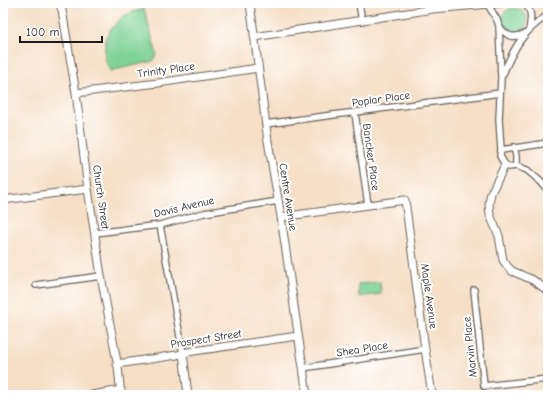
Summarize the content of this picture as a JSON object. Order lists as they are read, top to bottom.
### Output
{
  "streets": {
    "street": [
      "Trinity Place",
      "Poplar Place",
      "Bancker Place",
      "Church Street",
      "Centre Avenue",
      "Davis Avenue",
      "Maple Avenue",
      "Prospect Street",
      "Marvin Place",
      "Shea Place"
    ]
  },
  "crossings": [
    ["Trinity Place", "Church Street"],
    ["Trinity Place", "Centre Avenue"],
    ["Poplar Place", "Bancker Place"],
    ["Poplar Place", "Centre Avenue"],
    ["Bancker Place", "Maple Avenue"],
    ["Church Street", "Davis Avenue"],
    ["Church Street", "Prospect Street"],
    ["Centre Avenue", "Davis Avenue"],
    ["Centre Avenue", "Prospect Street"],
    ["Centre Avenue", "Shea Place"],
    ["Maple Avenue", "Shea Place"]
  ],
  "scale_bar": "100 m"
}
